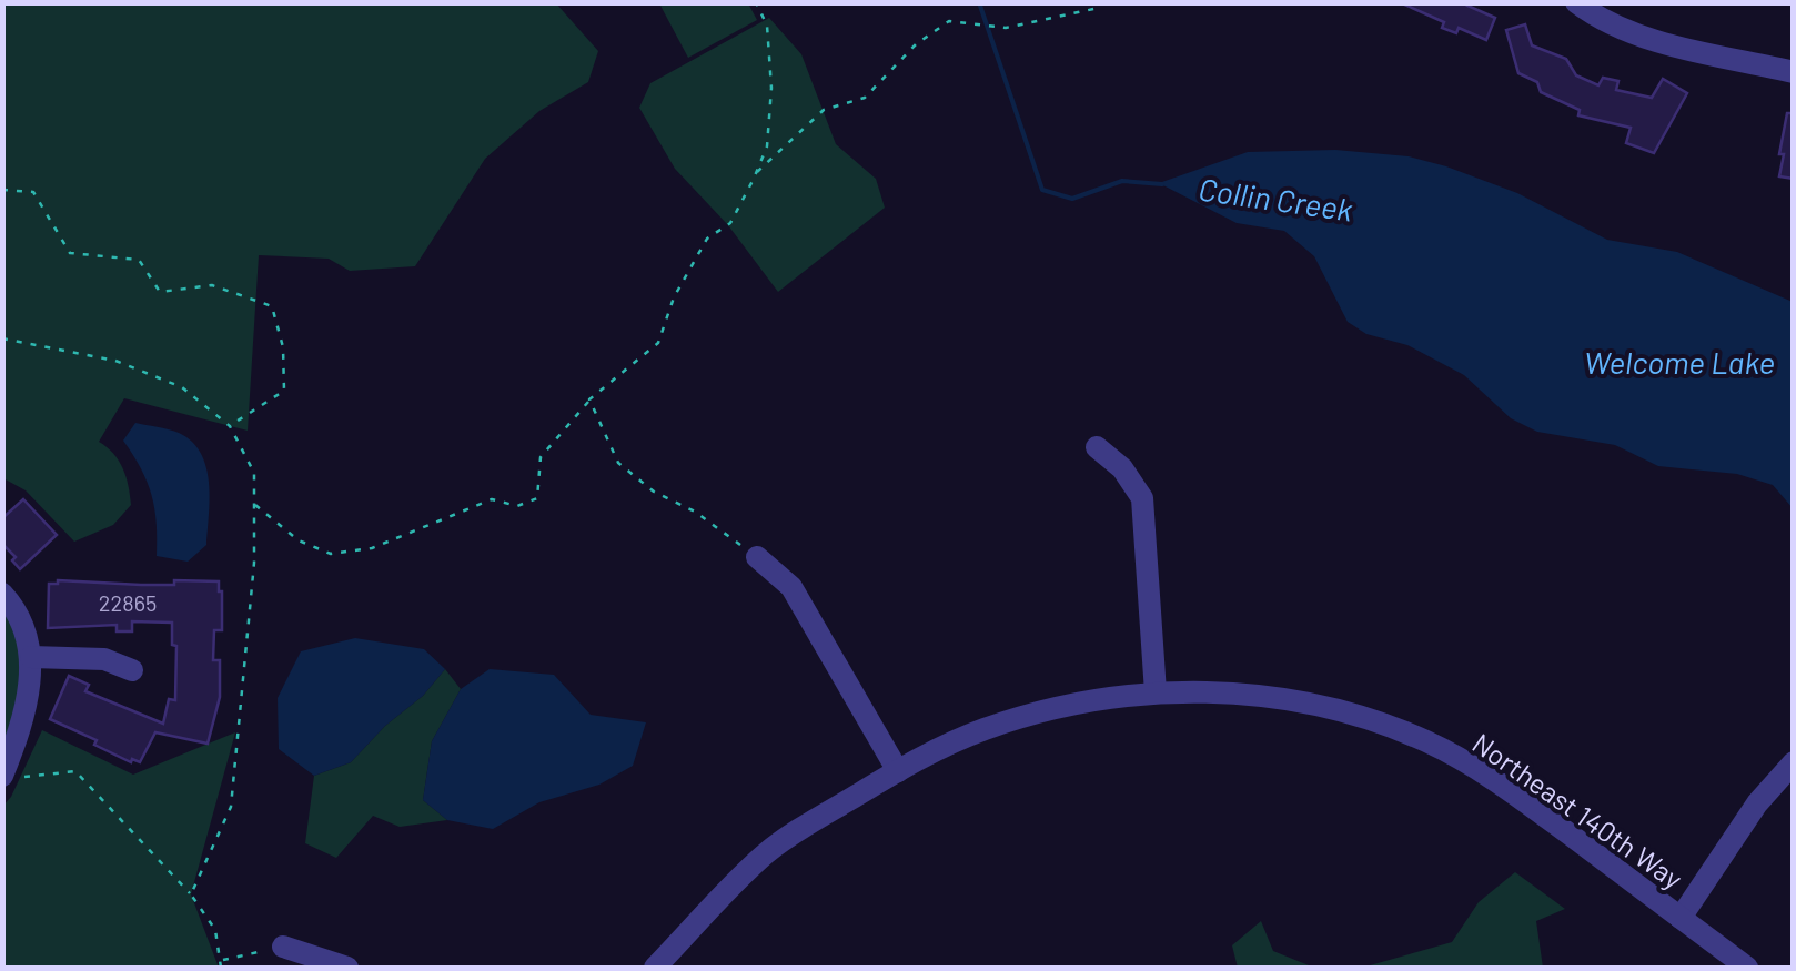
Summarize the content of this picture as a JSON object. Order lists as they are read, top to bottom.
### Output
{
  "streets": {
    "street": ["Northeast 140th Way"]
  },
  "water": ["Collin Creek", "Welcome Lake"],
  "house_numbers": ["22865"]
}
